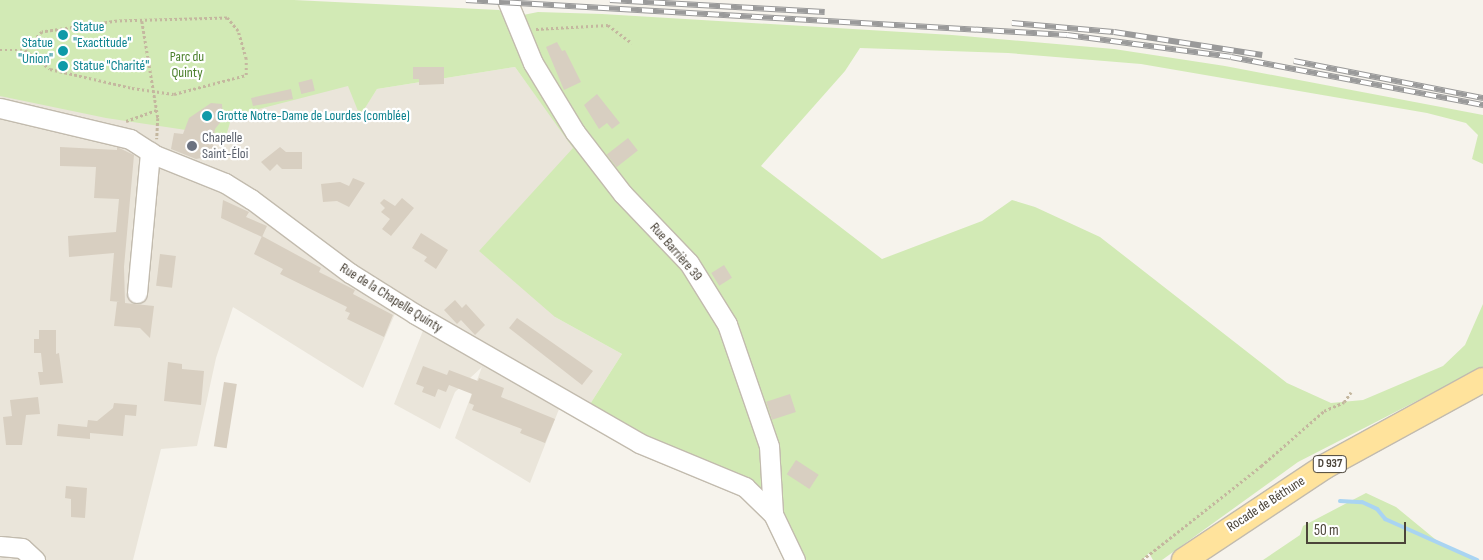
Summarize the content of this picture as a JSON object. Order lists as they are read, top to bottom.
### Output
{
  "streets": {
    "main road": ["D 937", "Rocade de Béthune"],
    "street": ["Rue Barrière 39", "Rue de la Chapelle Quinty"]
  },
  "crossings": [
    ["Rue Barrière 39", "Rue de la Chapelle Quinty"]
  ],
  "parks": ["Parc du Quinty"],
  "places": [
    "Statue \"Exactitude\"",
    "Statue \"Union\"",
    "Statue \"Charité\"",
    "Grotte Notre-Dame de Lourdes (comblée)",
    "Chapelle Saint-Éloi"
  ],
  "scale_bar": "50 m"
}
